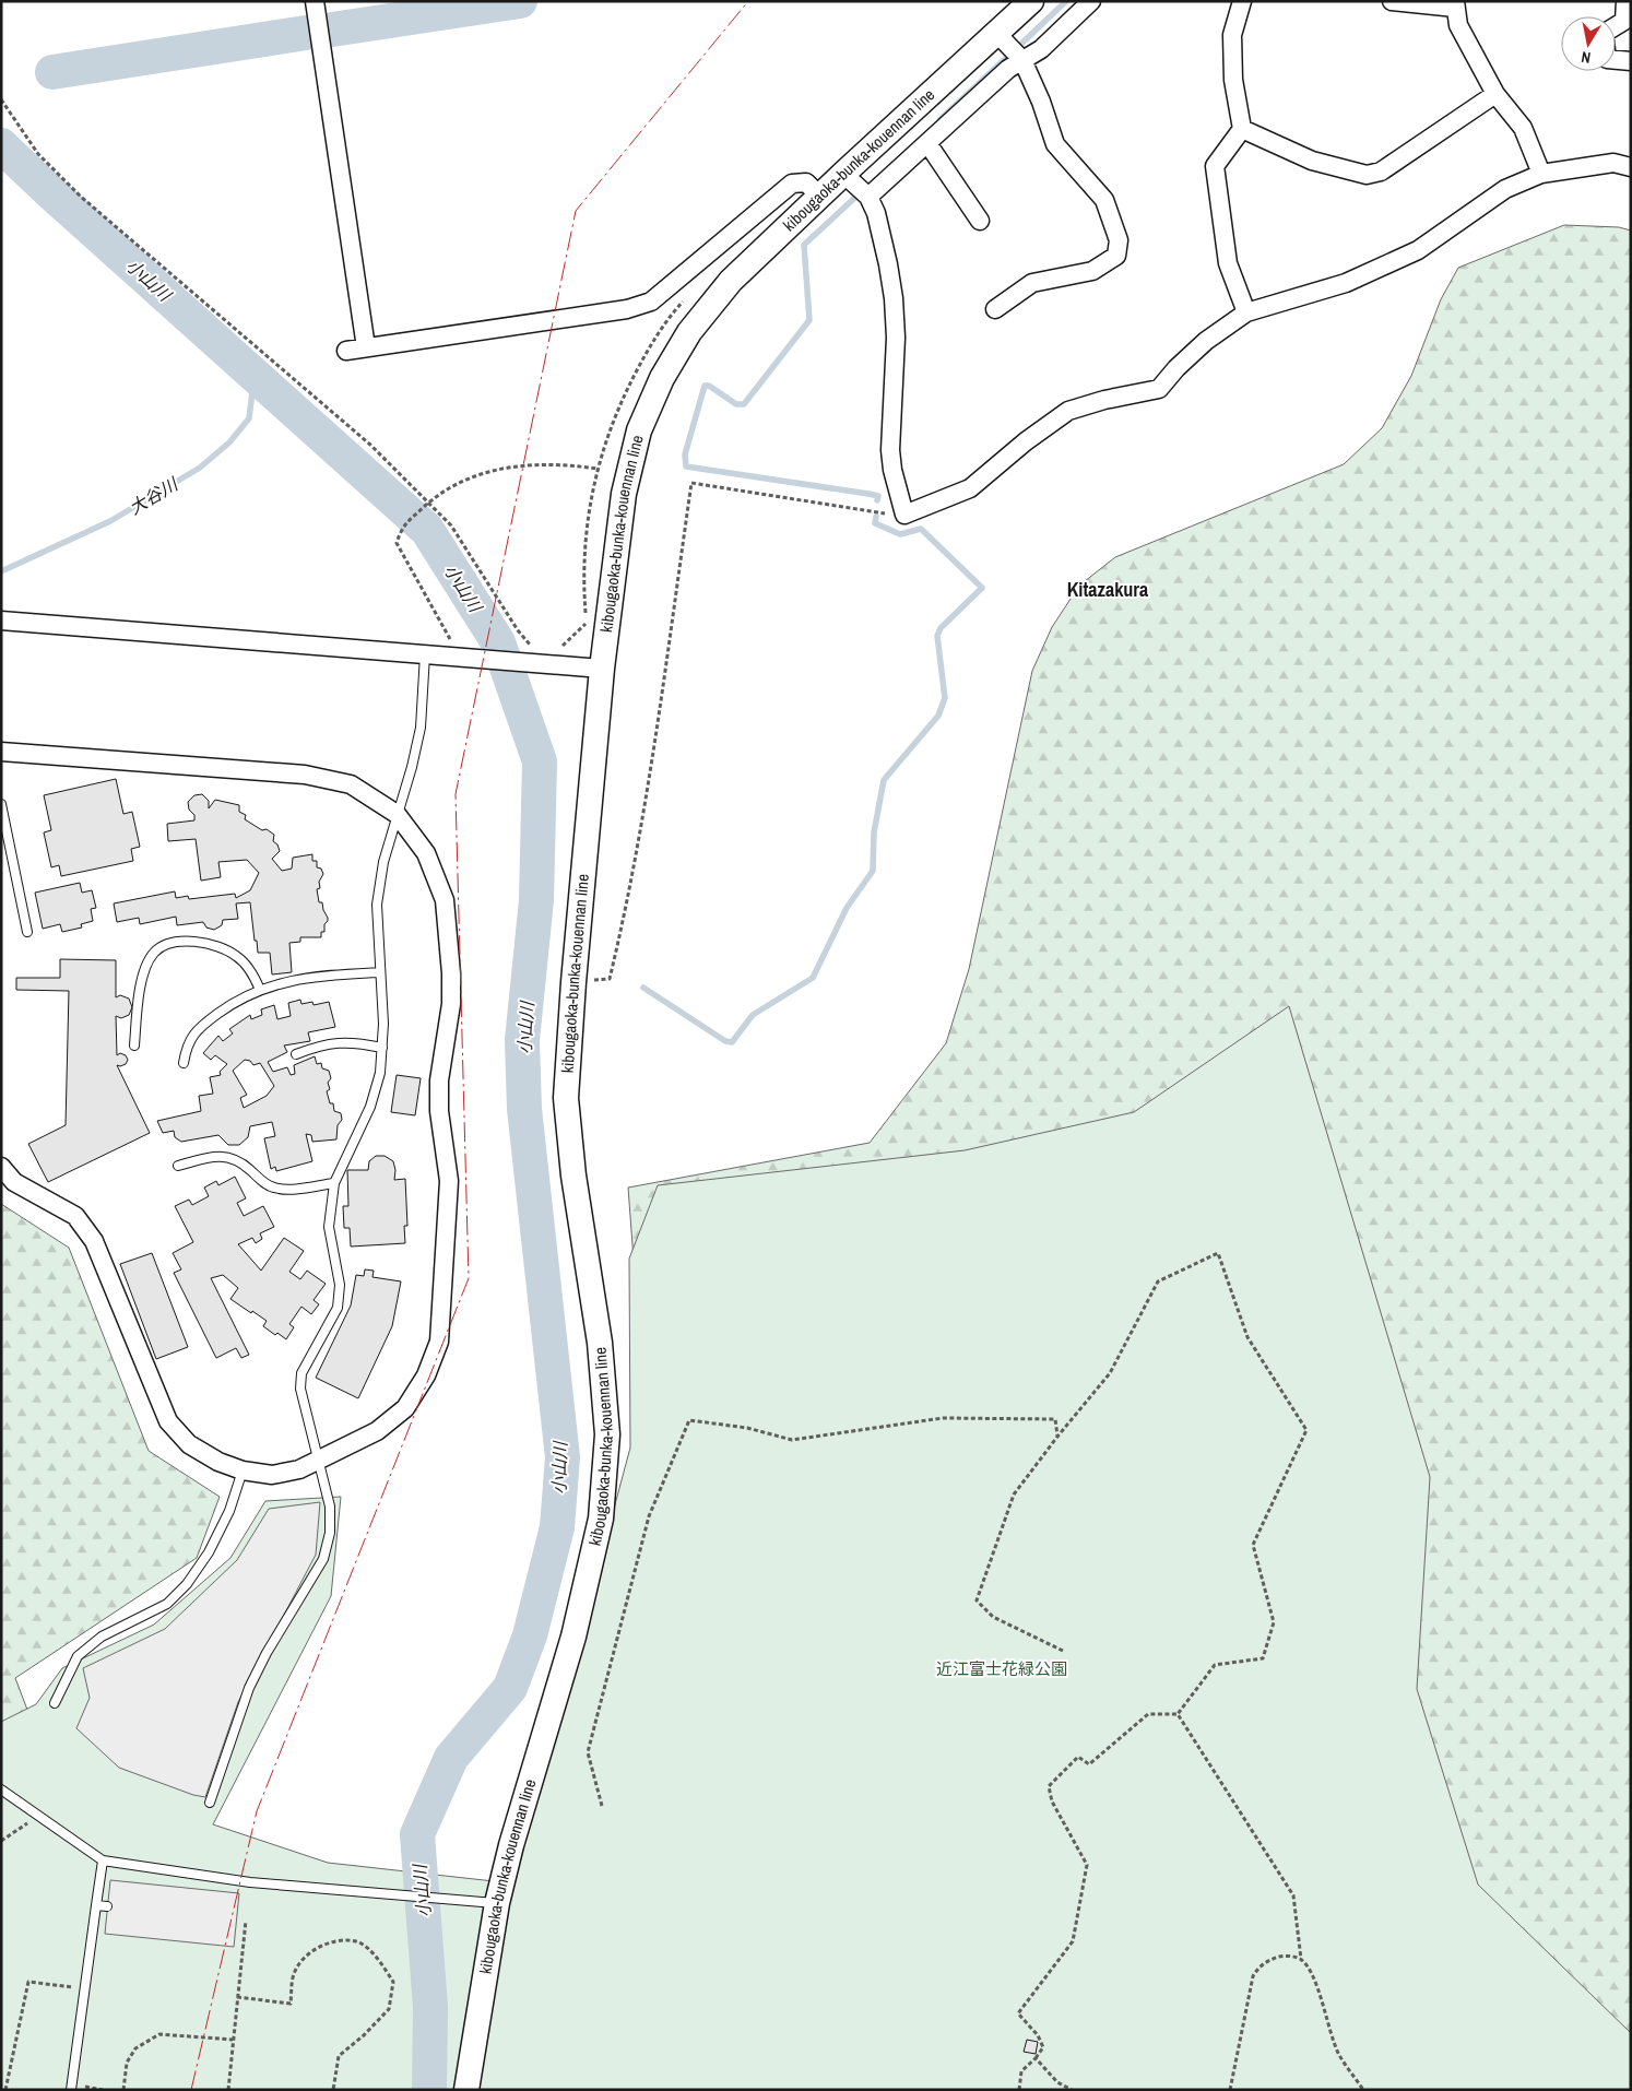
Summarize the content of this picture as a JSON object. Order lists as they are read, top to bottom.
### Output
{
  "streets": {
    "main road": ["kibougaoka-bunka-kouennan line"]
  },
  "districts": ["Kitazakura"],
  "water": ["小山川", "大谷川"],
  "parks": ["近江富士花緑公園"],
  "north": "bottom"
}
